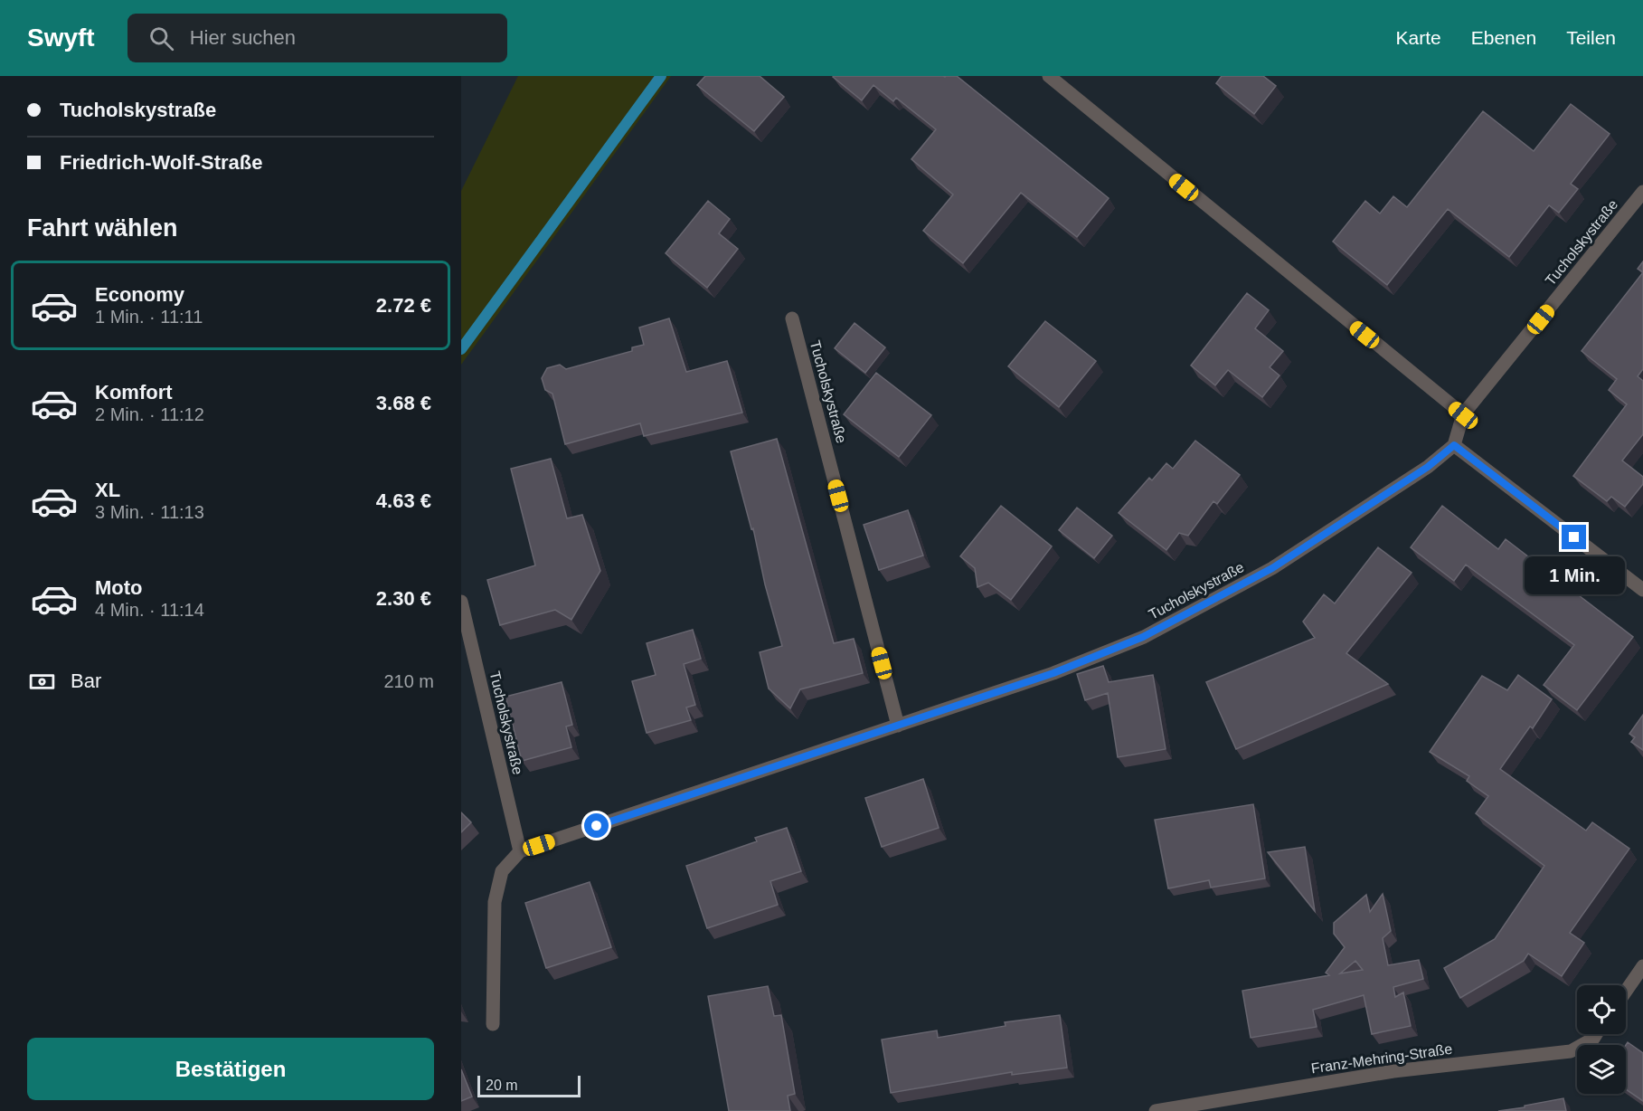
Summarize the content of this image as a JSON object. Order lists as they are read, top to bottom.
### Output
{
  "streets": {
    "street": ["Tucholskystraße", "Franz-Mehring-Straße"]
  },
  "scale_bar": "20 m",
  "page": {
    "header": "Swyft",
    "search": "Hier suchen",
    "nav": ["Karte", "Ebenen", "Teilen"],
    "banner": ["Tucholskystraße", "Friedrich-Wolf-Straße"],
    "heading": "Fahrt wählen",
    "list": [
      {
        "name": "Economy",
        "note": "1 Min. · 11:11",
        "value": "2.72 €"
      },
      {
        "name": "Komfort",
        "note": "2 Min. · 11:12",
        "value": "3.68 €"
      },
      {
        "name": "XL",
        "note": "3 Min. · 11:13",
        "value": "4.63 €"
      },
      {
        "name": "Moto",
        "note": "4 Min. · 11:14",
        "value": "2.30 €"
      }
    ],
    "bubble": "1 Min.",
    "pay": ["Bar", "210 m"],
    "buttons": "Bestätigen",
    "scale": "20 m"
  }
}
